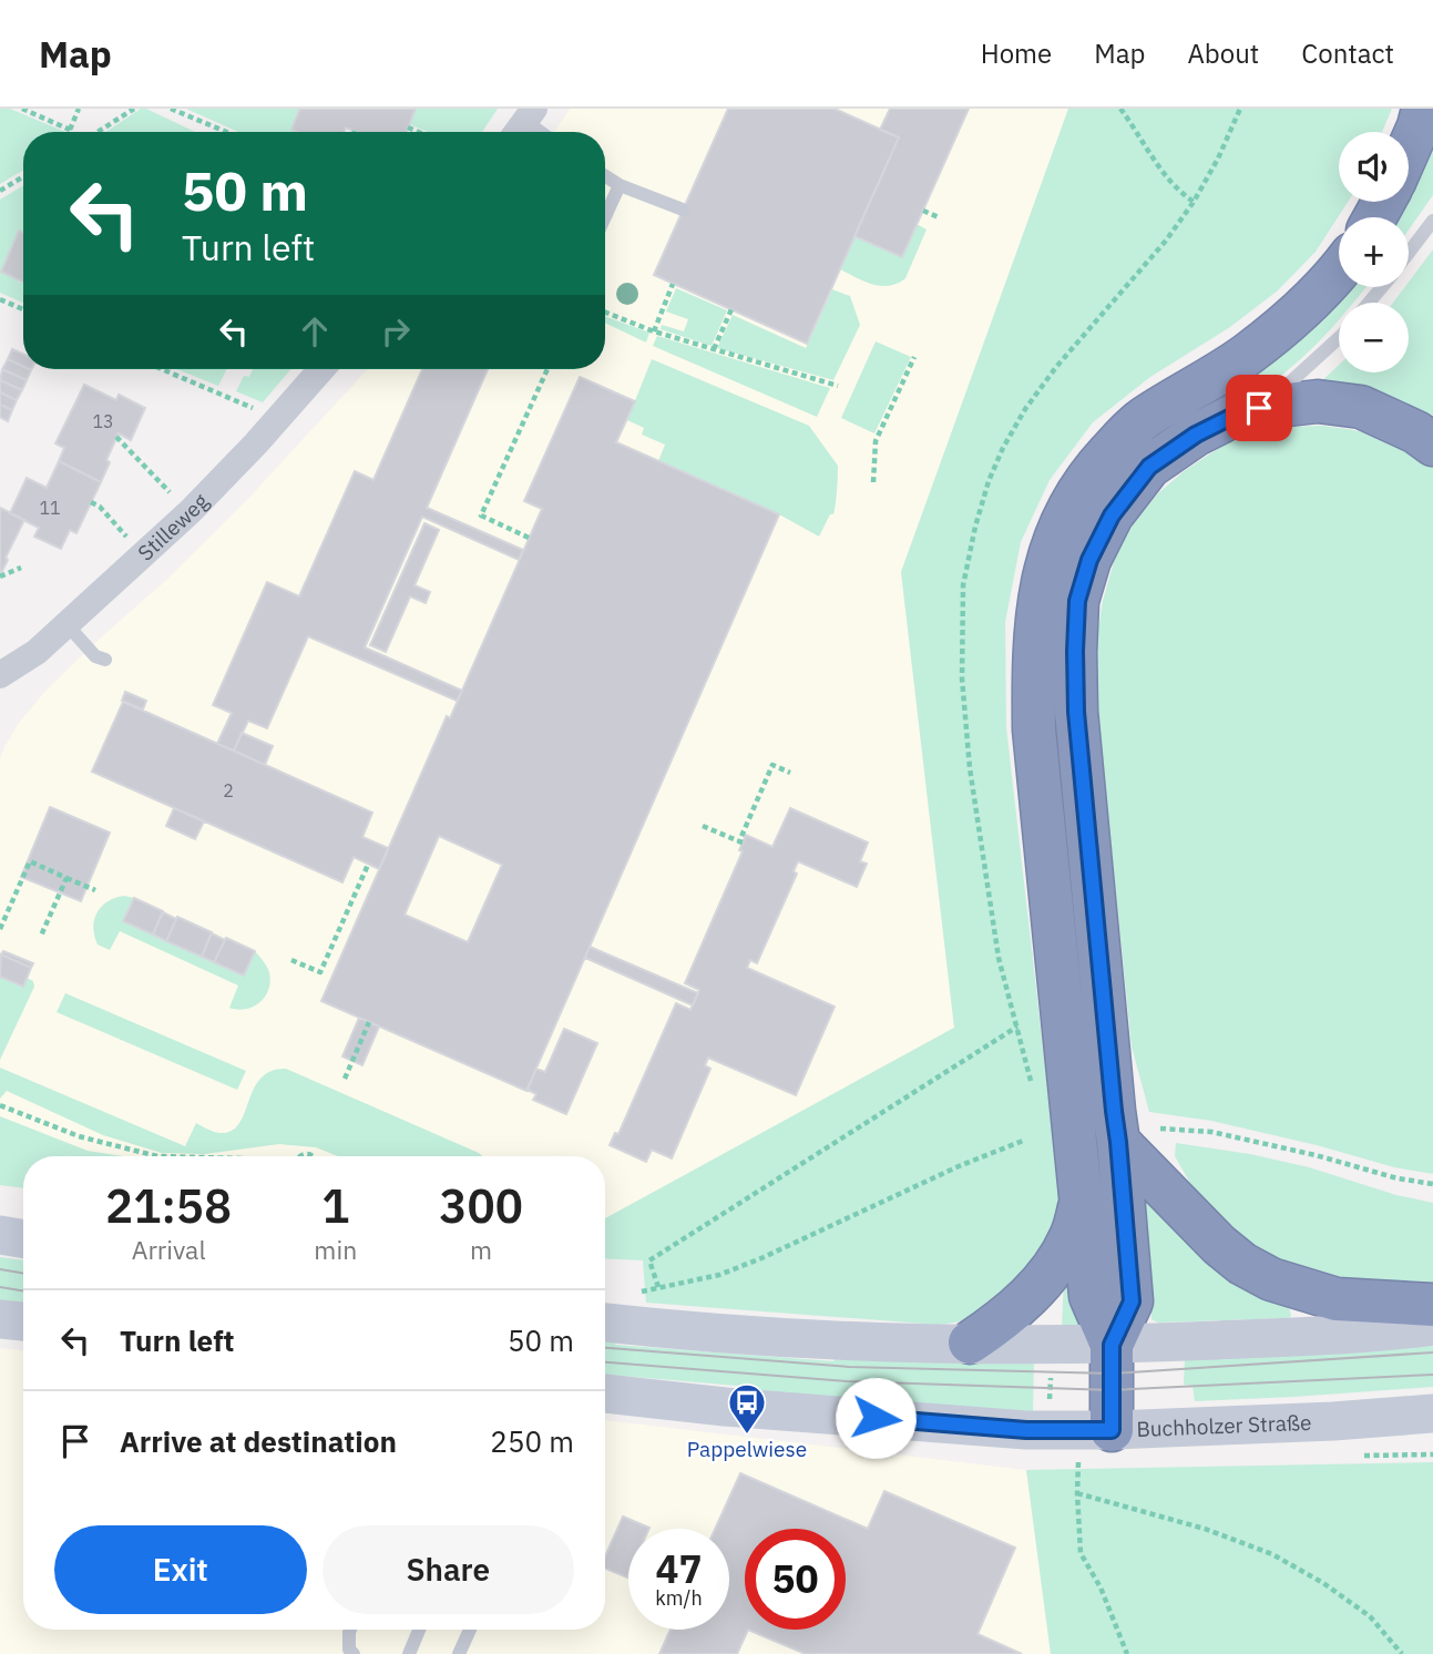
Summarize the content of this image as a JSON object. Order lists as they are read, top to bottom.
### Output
{
  "streets": {
    "main road": ["Buchholzer Straße"],
    "street": ["Stilleweg"]
  },
  "places": {
    "bus stop": ["Pappelwiese"]
  },
  "house_numbers": ["13", "11", "2"],
  "page": {
    "header": "Map",
    "nav": [
      "Home",
      "Map",
      "About",
      "Contact"
    ],
    "map_buttons": ["+", "−"],
    "turn": ["50 m", "Turn left"],
    "eta": [
      "21:58",
      "Arrival",
      "1",
      "min",
      "300",
      "m"
    ],
    "list": [
      {
        "name": "Turn left",
        "value": "50 m"
      },
      {
        "name": "Arrive at destination",
        "value": "250 m"
      }
    ],
    "buttons": ["Exit", "Share"],
    "speed": "47 km/h",
    "limit": "50"
  }
}
